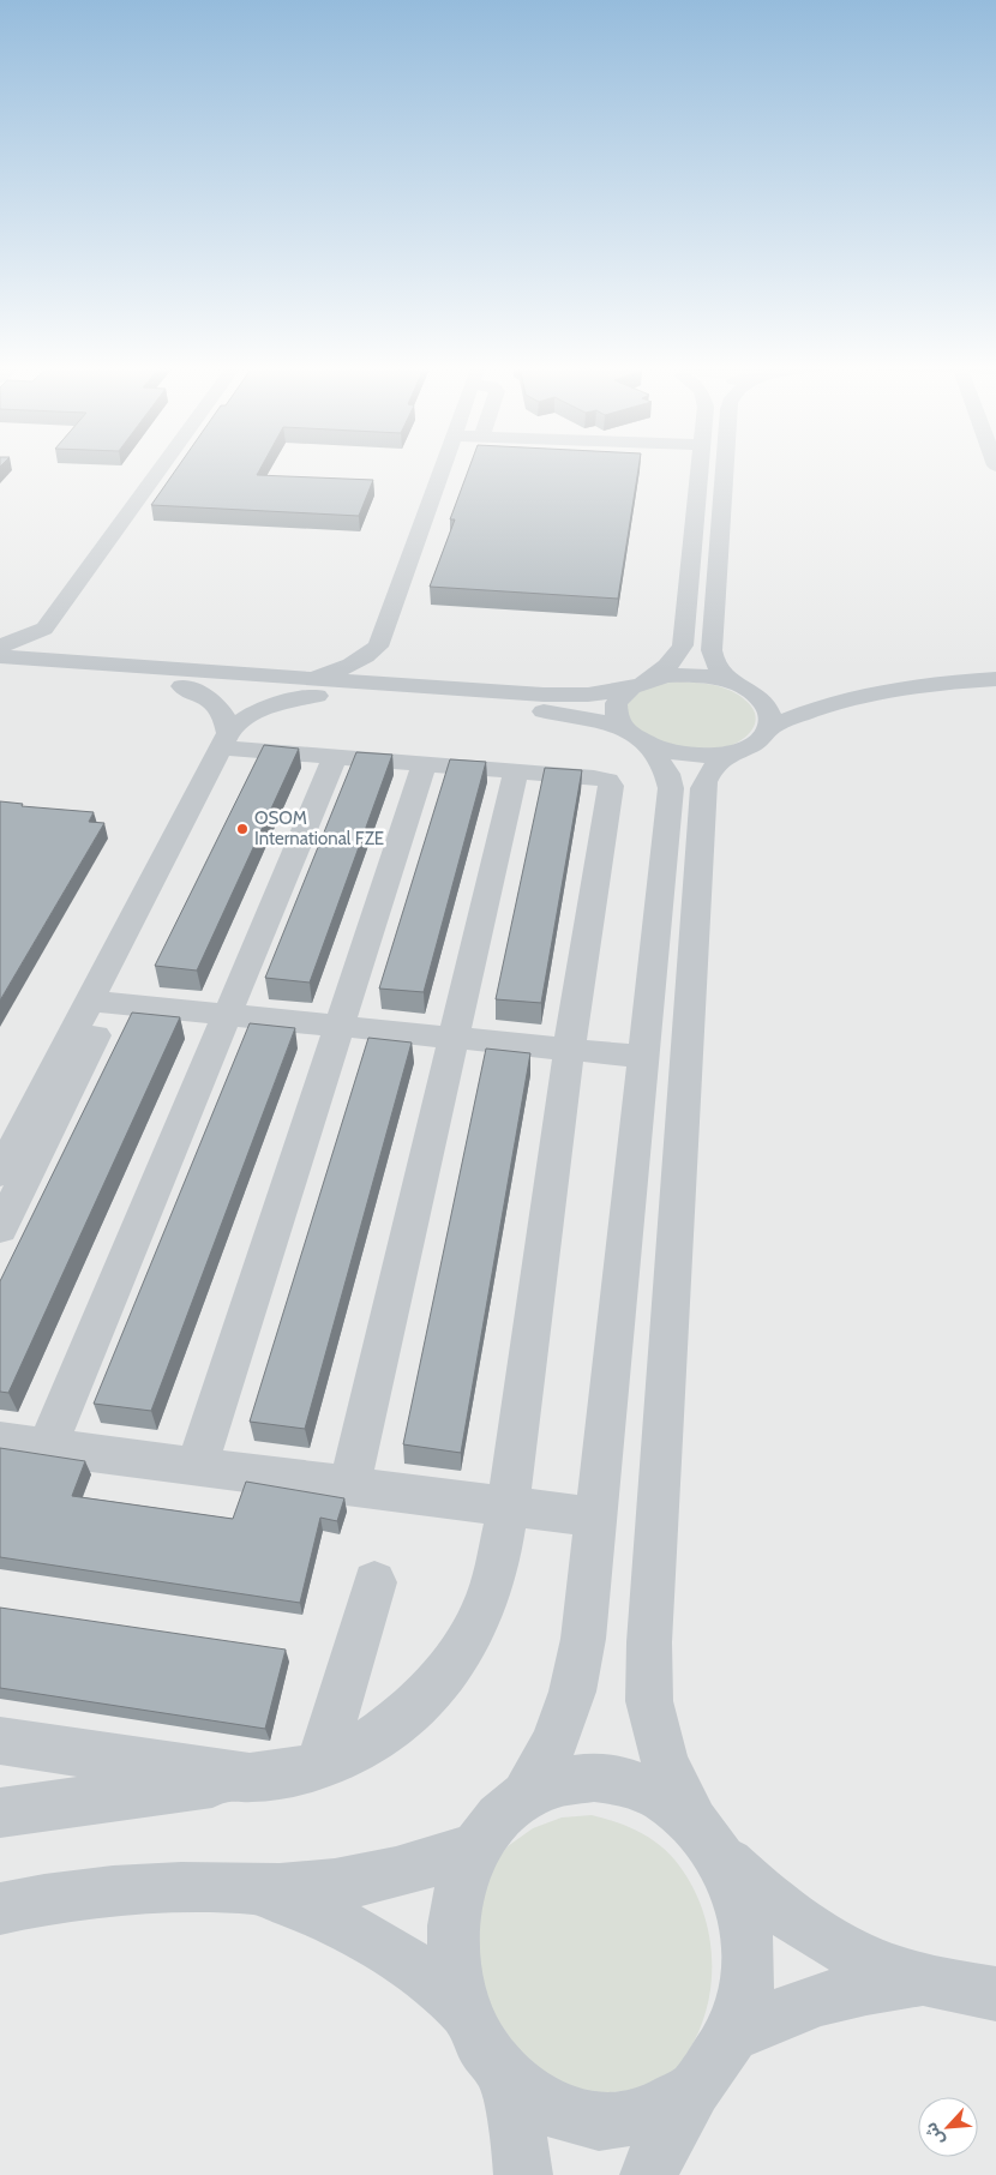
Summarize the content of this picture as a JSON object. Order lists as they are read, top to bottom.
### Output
{
  "places": ["OSOM International FZE"],
  "north": "bottom left"
}
